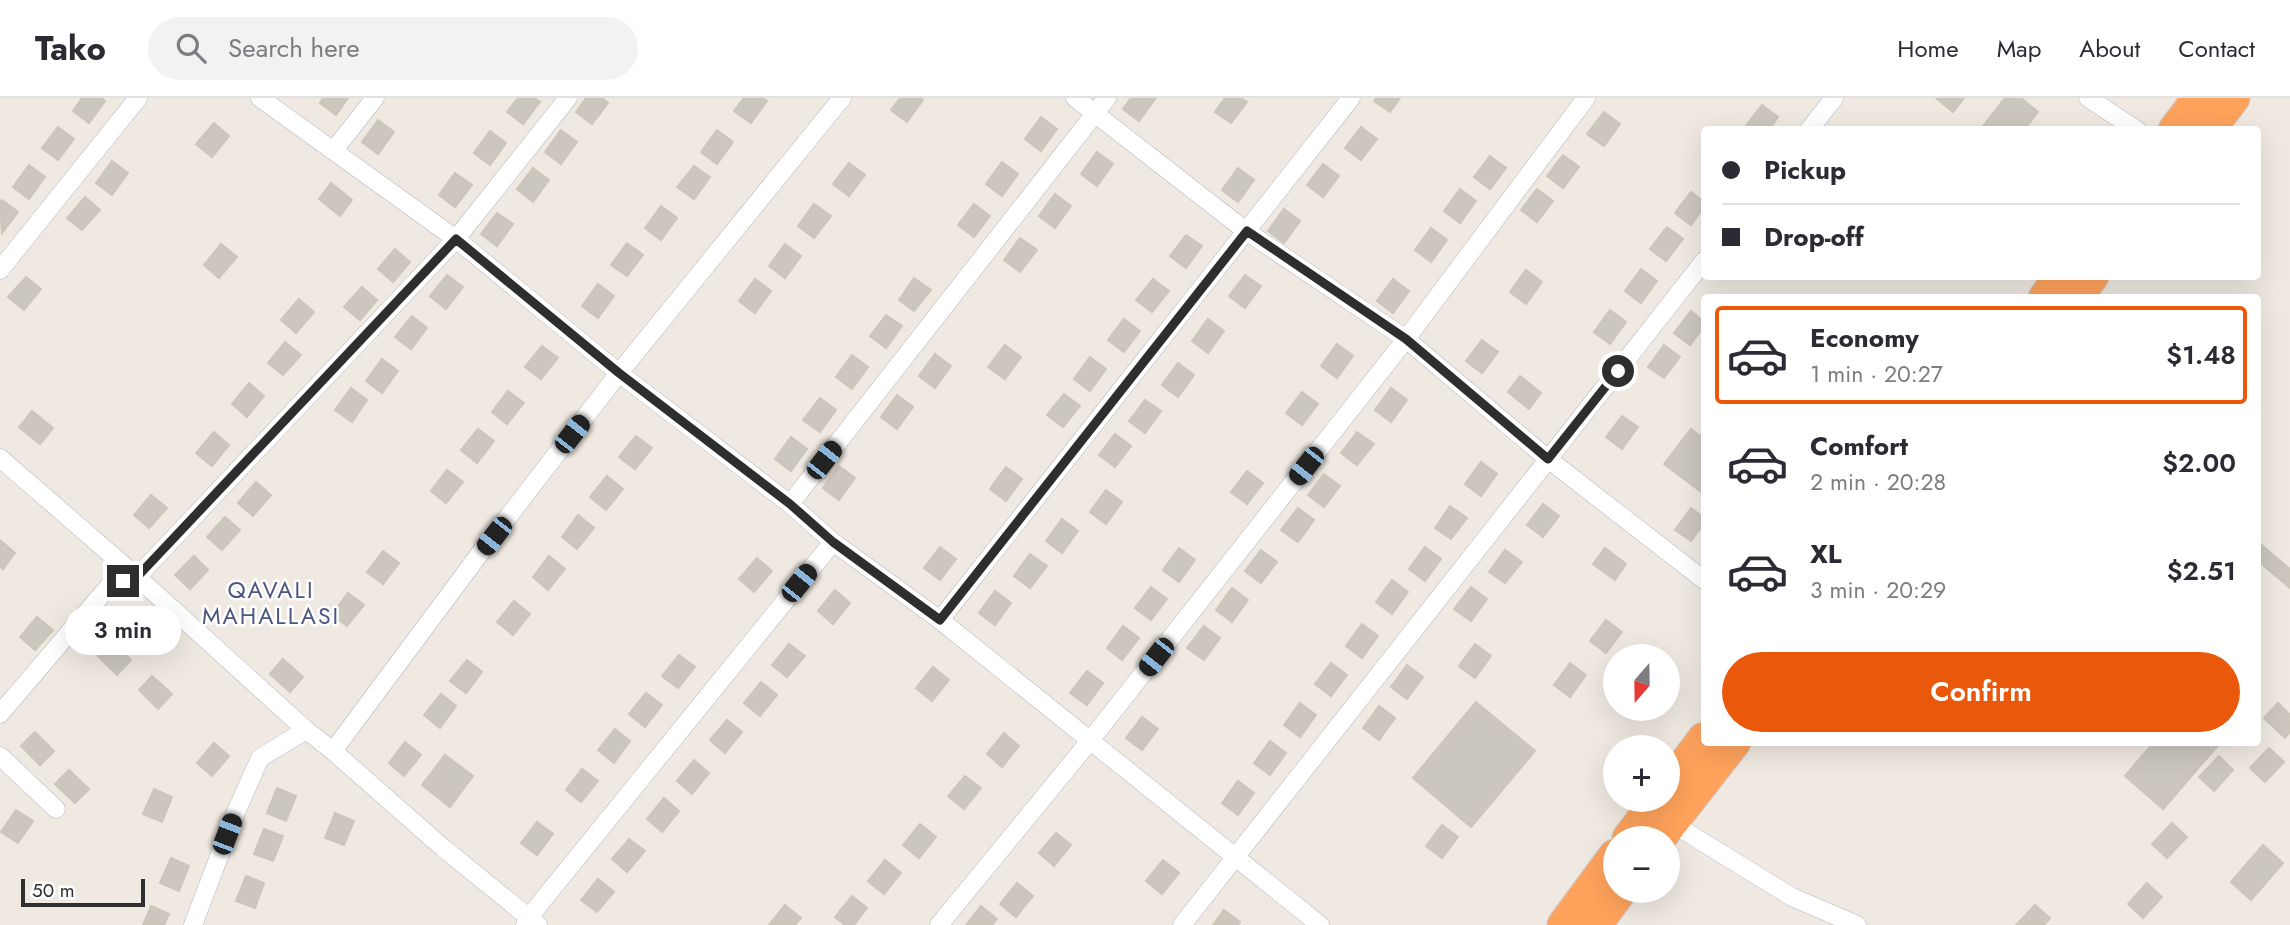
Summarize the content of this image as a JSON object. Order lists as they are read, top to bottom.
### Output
{
  "districts": ["QAVALI MAHALLASI"],
  "scale_bar": "50 m",
  "north": "bottom",
  "page": {
    "header": "Tako",
    "search": "Search here",
    "nav": [
      "Home",
      "Map",
      "About",
      "Contact"
    ],
    "banner": ["Pickup", "Drop-off"],
    "list": [
      {
        "name": "Economy",
        "note": "1 min · 20:27",
        "value": "$1.48"
      },
      {
        "name": "Comfort",
        "note": "2 min · 20:28",
        "value": "$2.00"
      },
      {
        "name": "XL",
        "note": "3 min · 20:29",
        "value": "$2.51"
      }
    ],
    "bubble": "3 min",
    "buttons": "Confirm",
    "map_buttons": ["+", "−"],
    "scale": "50 m"
  }
}
